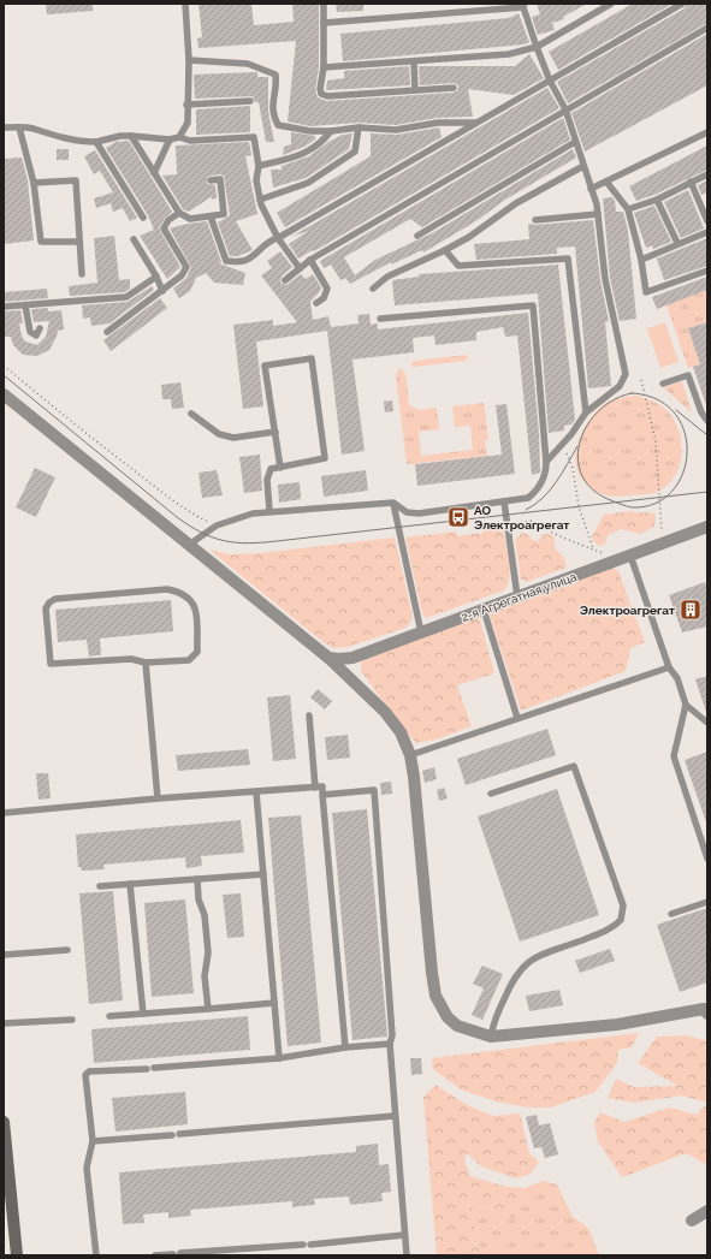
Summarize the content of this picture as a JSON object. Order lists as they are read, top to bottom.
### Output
{
  "streets": {
    "street": ["2-я Агрегатная улица"]
  },
  "places": {
    "bus stop": ["АО Электроагрегат"],
    "building": ["Электроагрегат"]
  }
}
